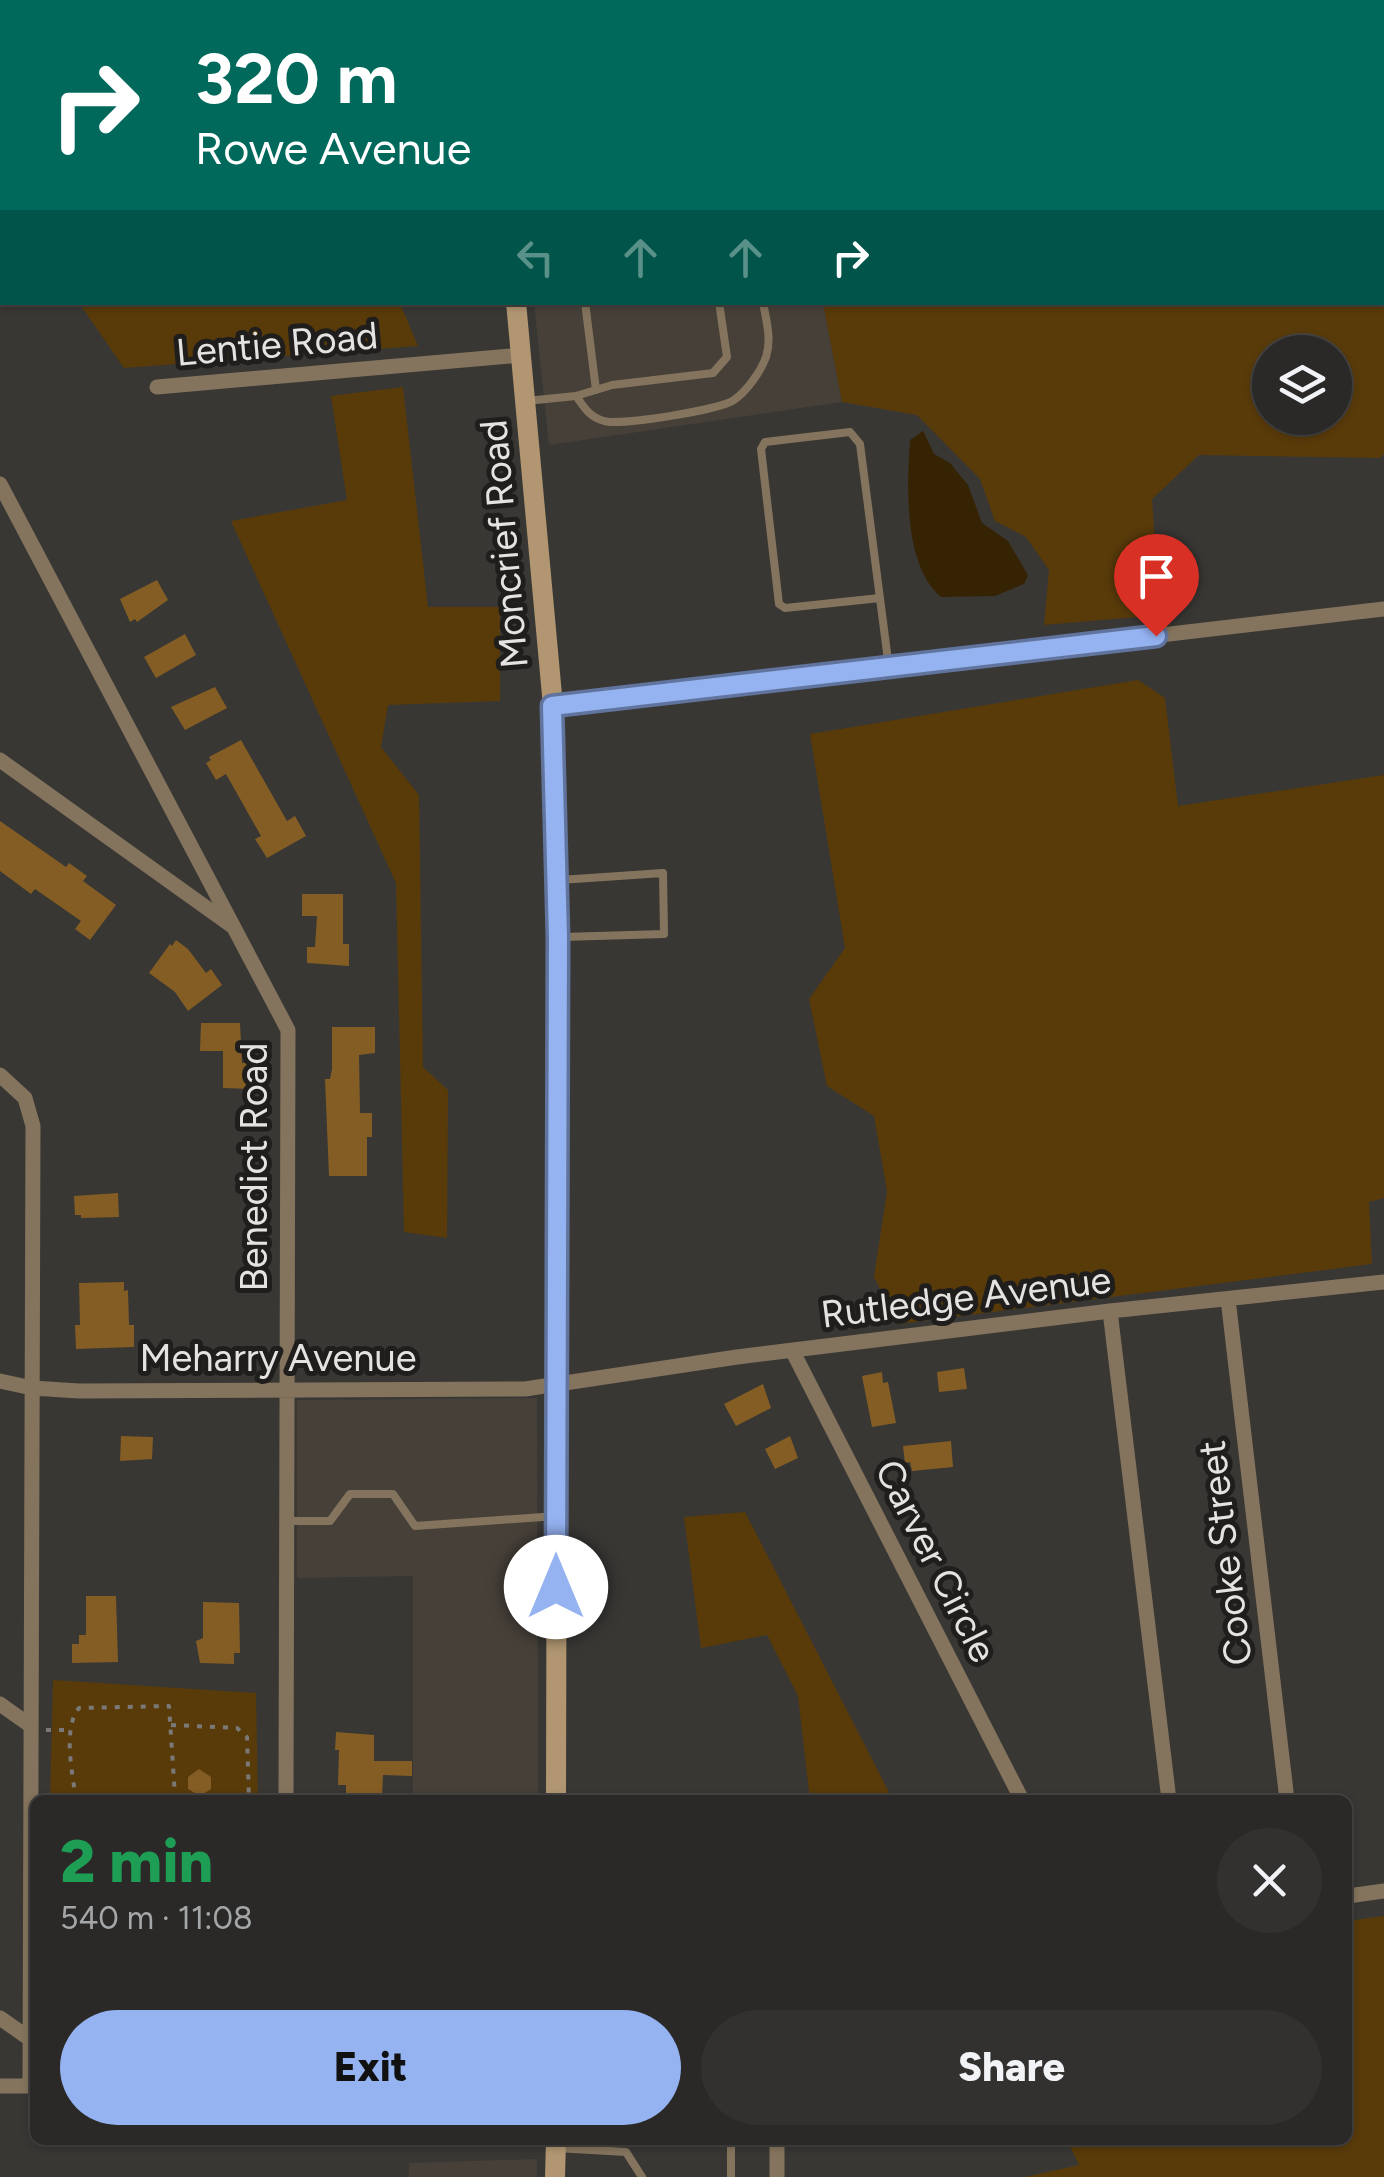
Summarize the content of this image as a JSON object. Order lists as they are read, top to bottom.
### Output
{
  "streets": {
    "main road": ["Moncrief Road"],
    "street": [
      "Lentie Road",
      "Benedict Road",
      "Rutledge Avenue",
      "Meharry Avenue",
      "Cooke Street",
      "Carver Circle"
    ]
  },
  "crossings": [
    ["Lentie Road", "Moncrief Road"],
    ["Moncrief Road", "Rutledge Avenue"],
    ["Moncrief Road", "Meharry Avenue"],
    ["Benedict Road", "Meharry Avenue"],
    ["Rutledge Avenue", "Meharry Avenue"],
    ["Rutledge Avenue", "Cooke Street"],
    ["Rutledge Avenue", "Carver Circle"]
  ],
  "page": {
    "turn": ["320 m", "Rowe Avenue"],
    "heading": ["2 min", "540 m · 11:08"],
    "buttons": ["Exit", "Share"]
  }
}
